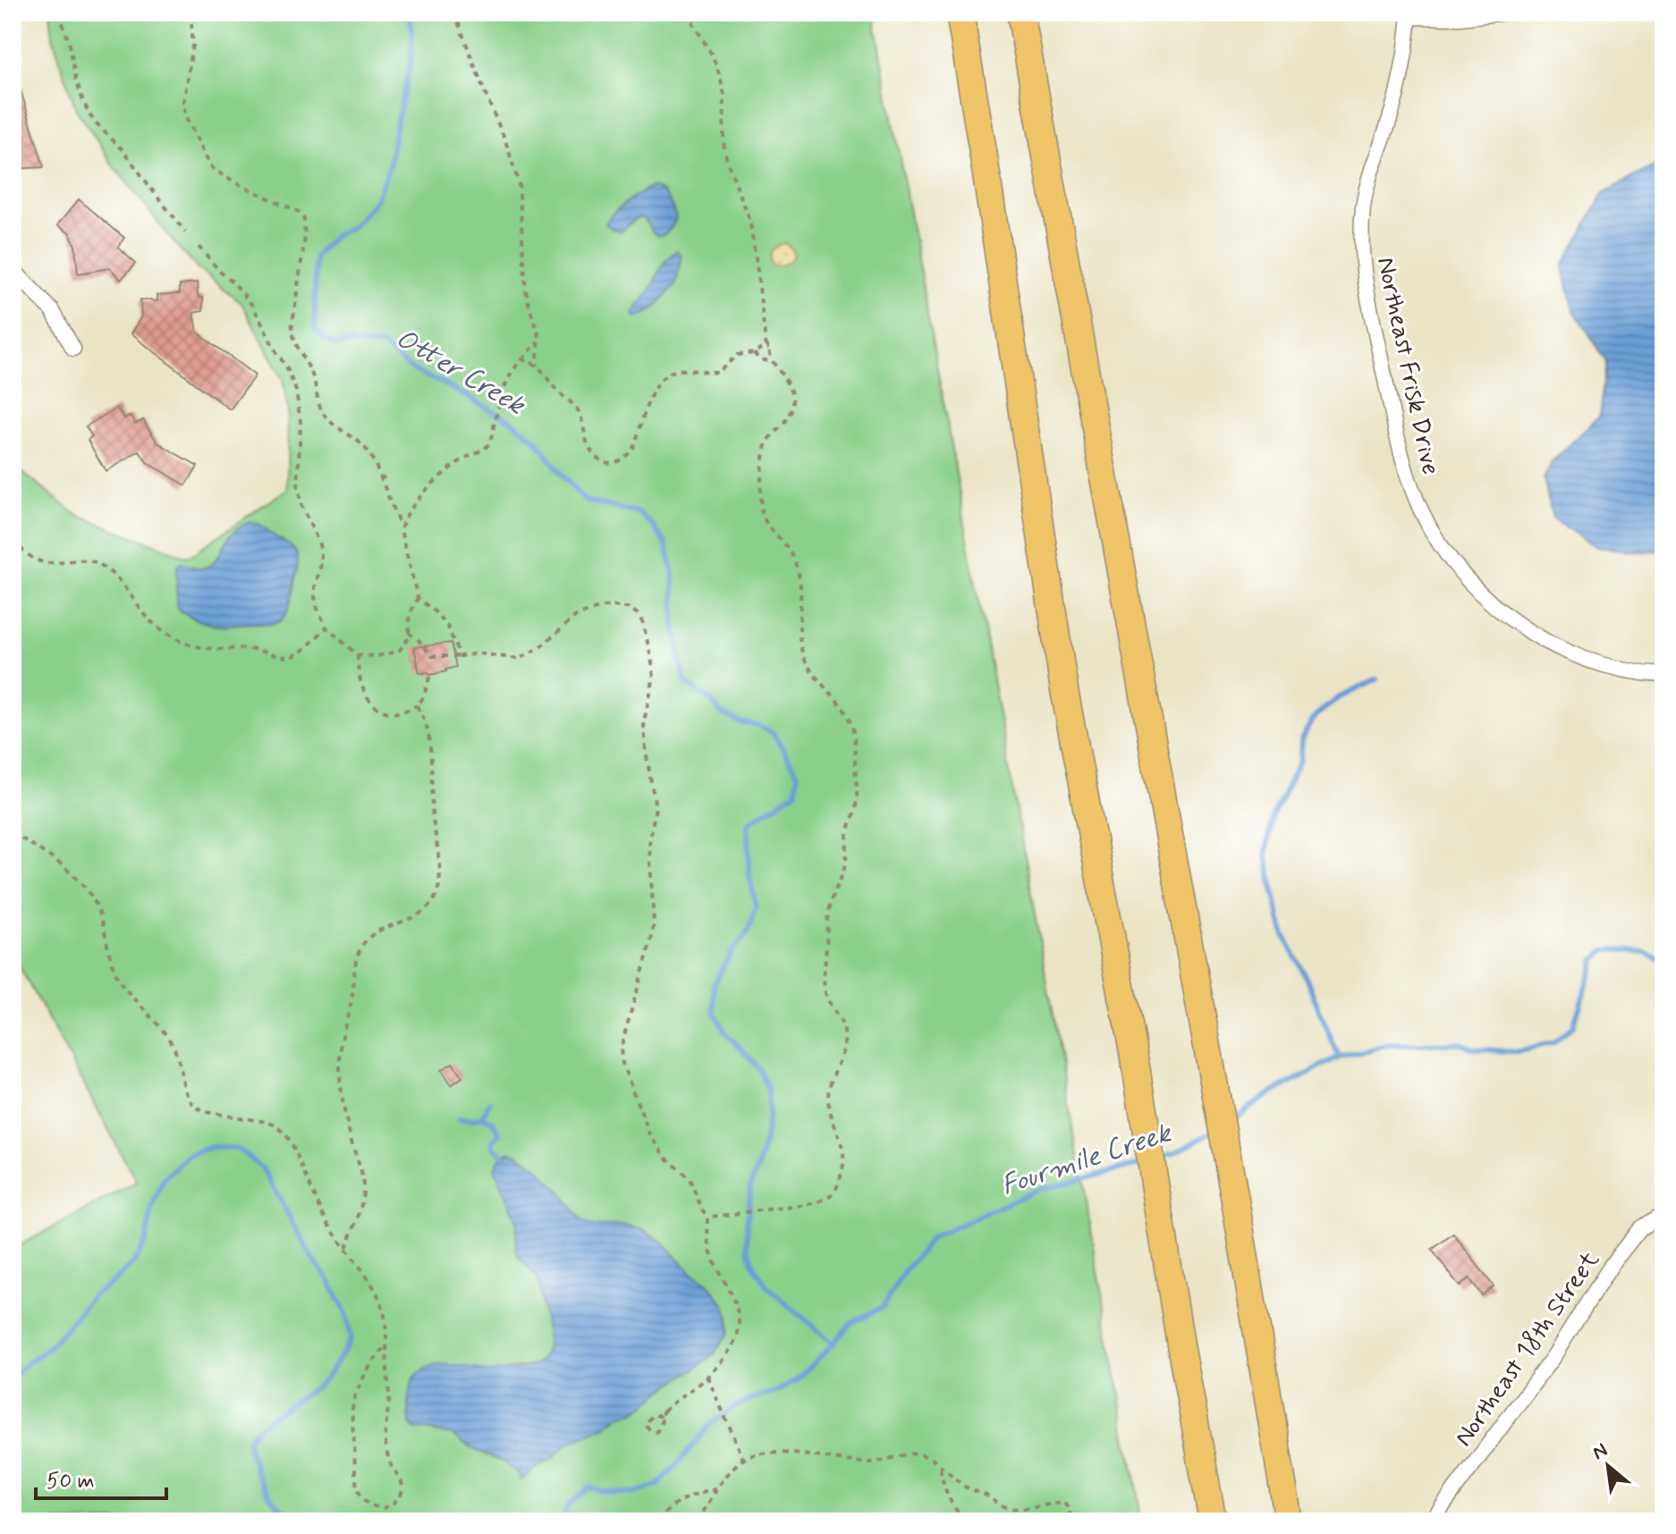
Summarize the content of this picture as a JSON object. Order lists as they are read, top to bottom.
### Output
{
  "streets": {
    "street": ["Northeast Frisk Drive", "Northeast 18th Street"]
  },
  "water": ["Otter Creek", "Fourmile Creek"],
  "scale_bar": "50 m",
  "north": "top left"
}
